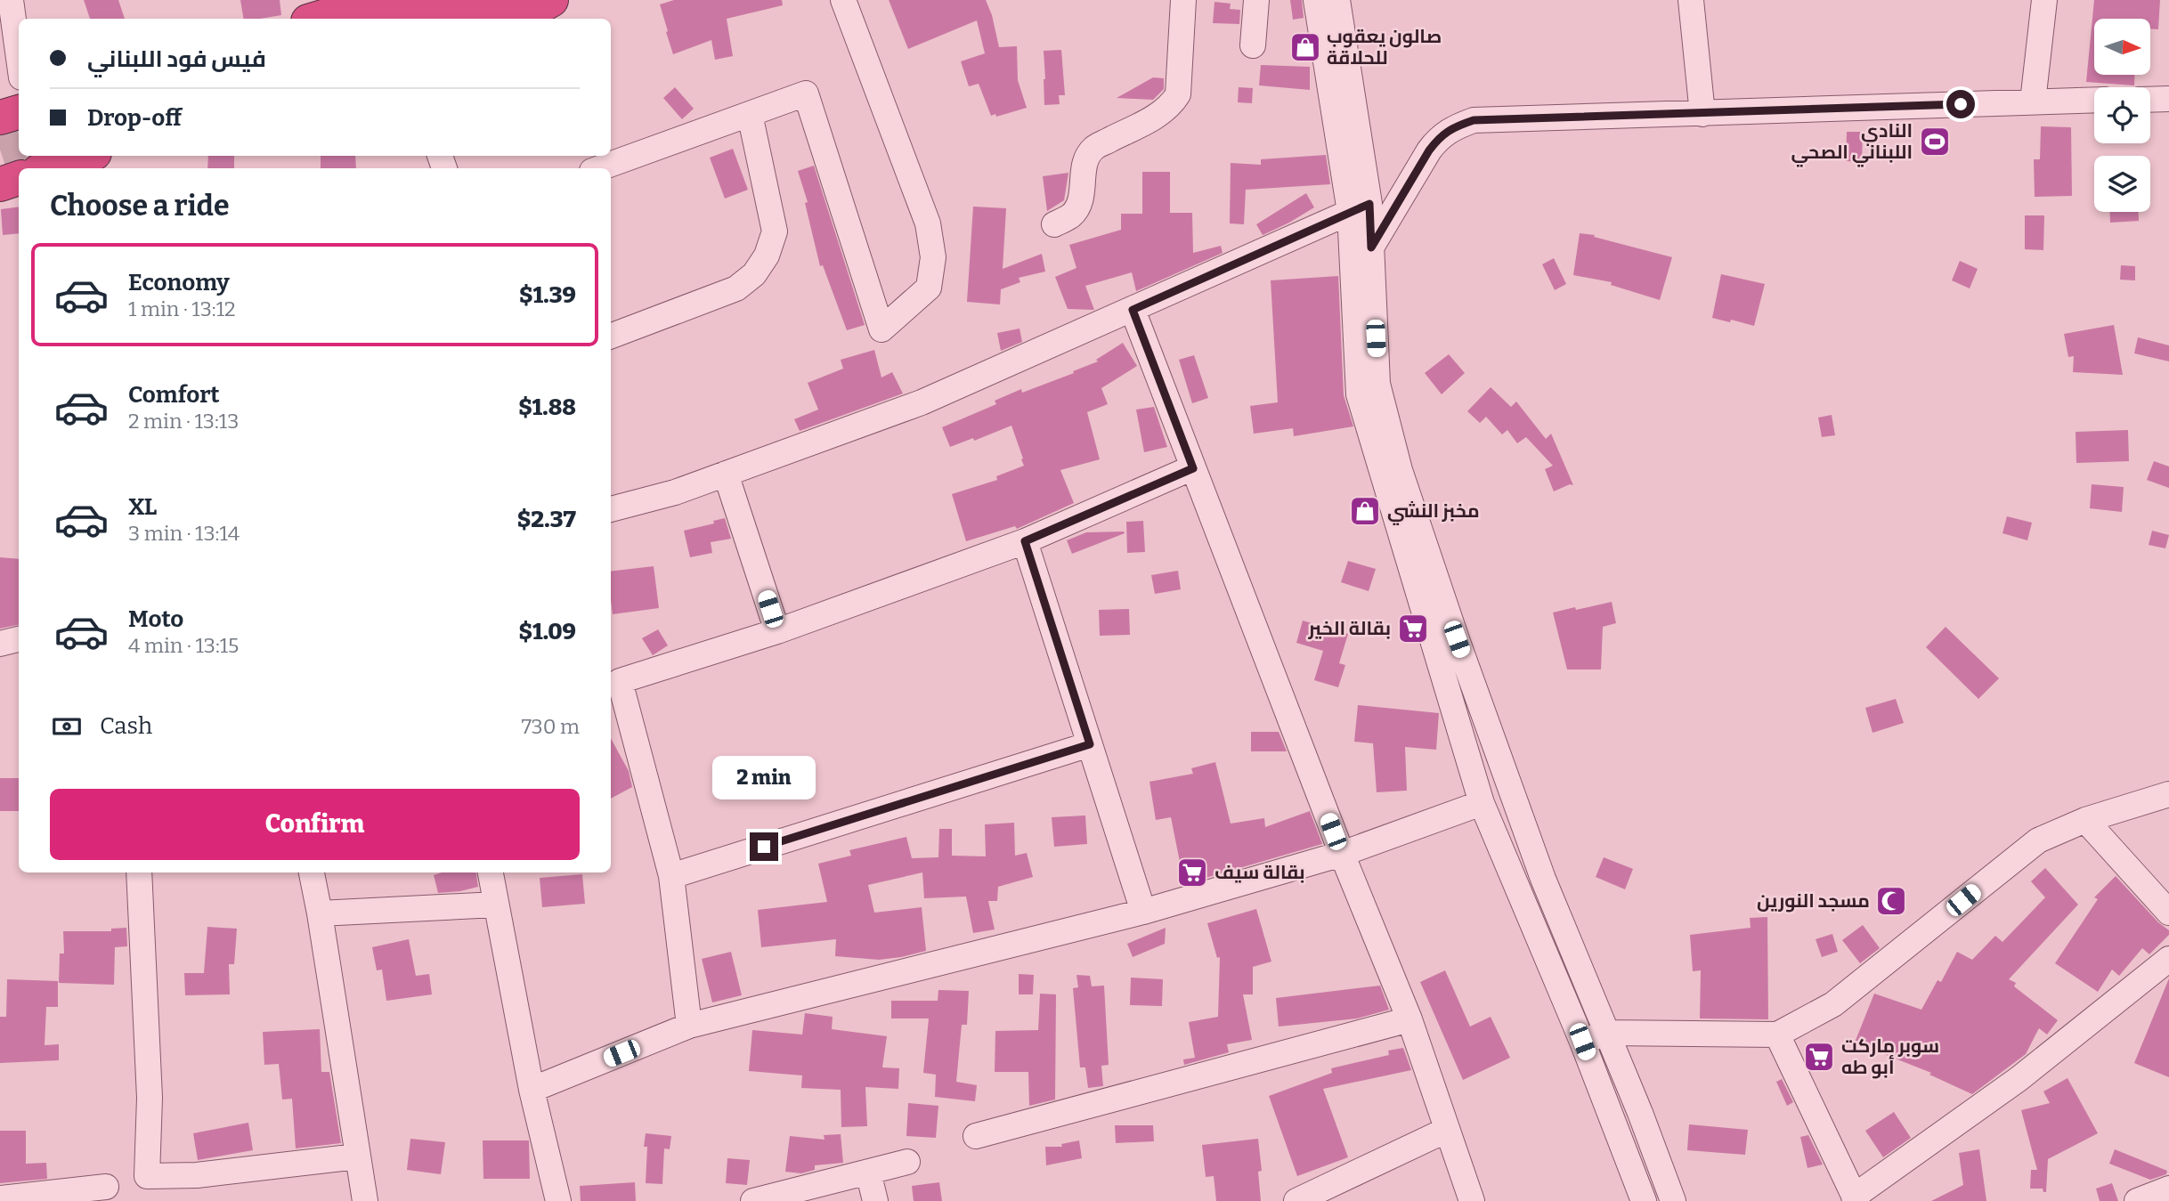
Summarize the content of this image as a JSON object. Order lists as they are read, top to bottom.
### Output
{
  "places": {
    "shop": ["صالون يعقوب للحلاقة", "مخبز النشي"],
    "sports": ["النادي اللبناني الصحي"],
    "supermarket": ["بقالة الخير", "بقالة سيف", "سوبر ماركت أبو طه"],
    "mosque": ["مسجد النورين"]
  },
  "north": "right",
  "page": {
    "banner": ["فيس فود اللبناني", "Drop-off"],
    "heading": "Choose a ride",
    "list": [
      {
        "name": "Economy",
        "note": "1 min · 13:12",
        "value": "$1.39"
      },
      {
        "name": "Comfort",
        "note": "2 min · 13:13",
        "value": "$1.88"
      },
      {
        "name": "XL",
        "note": "3 min · 13:14",
        "value": "$2.37"
      },
      {
        "name": "Moto",
        "note": "4 min · 13:15",
        "value": "$1.09"
      }
    ],
    "pay": ["Cash", "730 m"],
    "bubble": "2 min",
    "buttons": "Confirm"
  }
}
